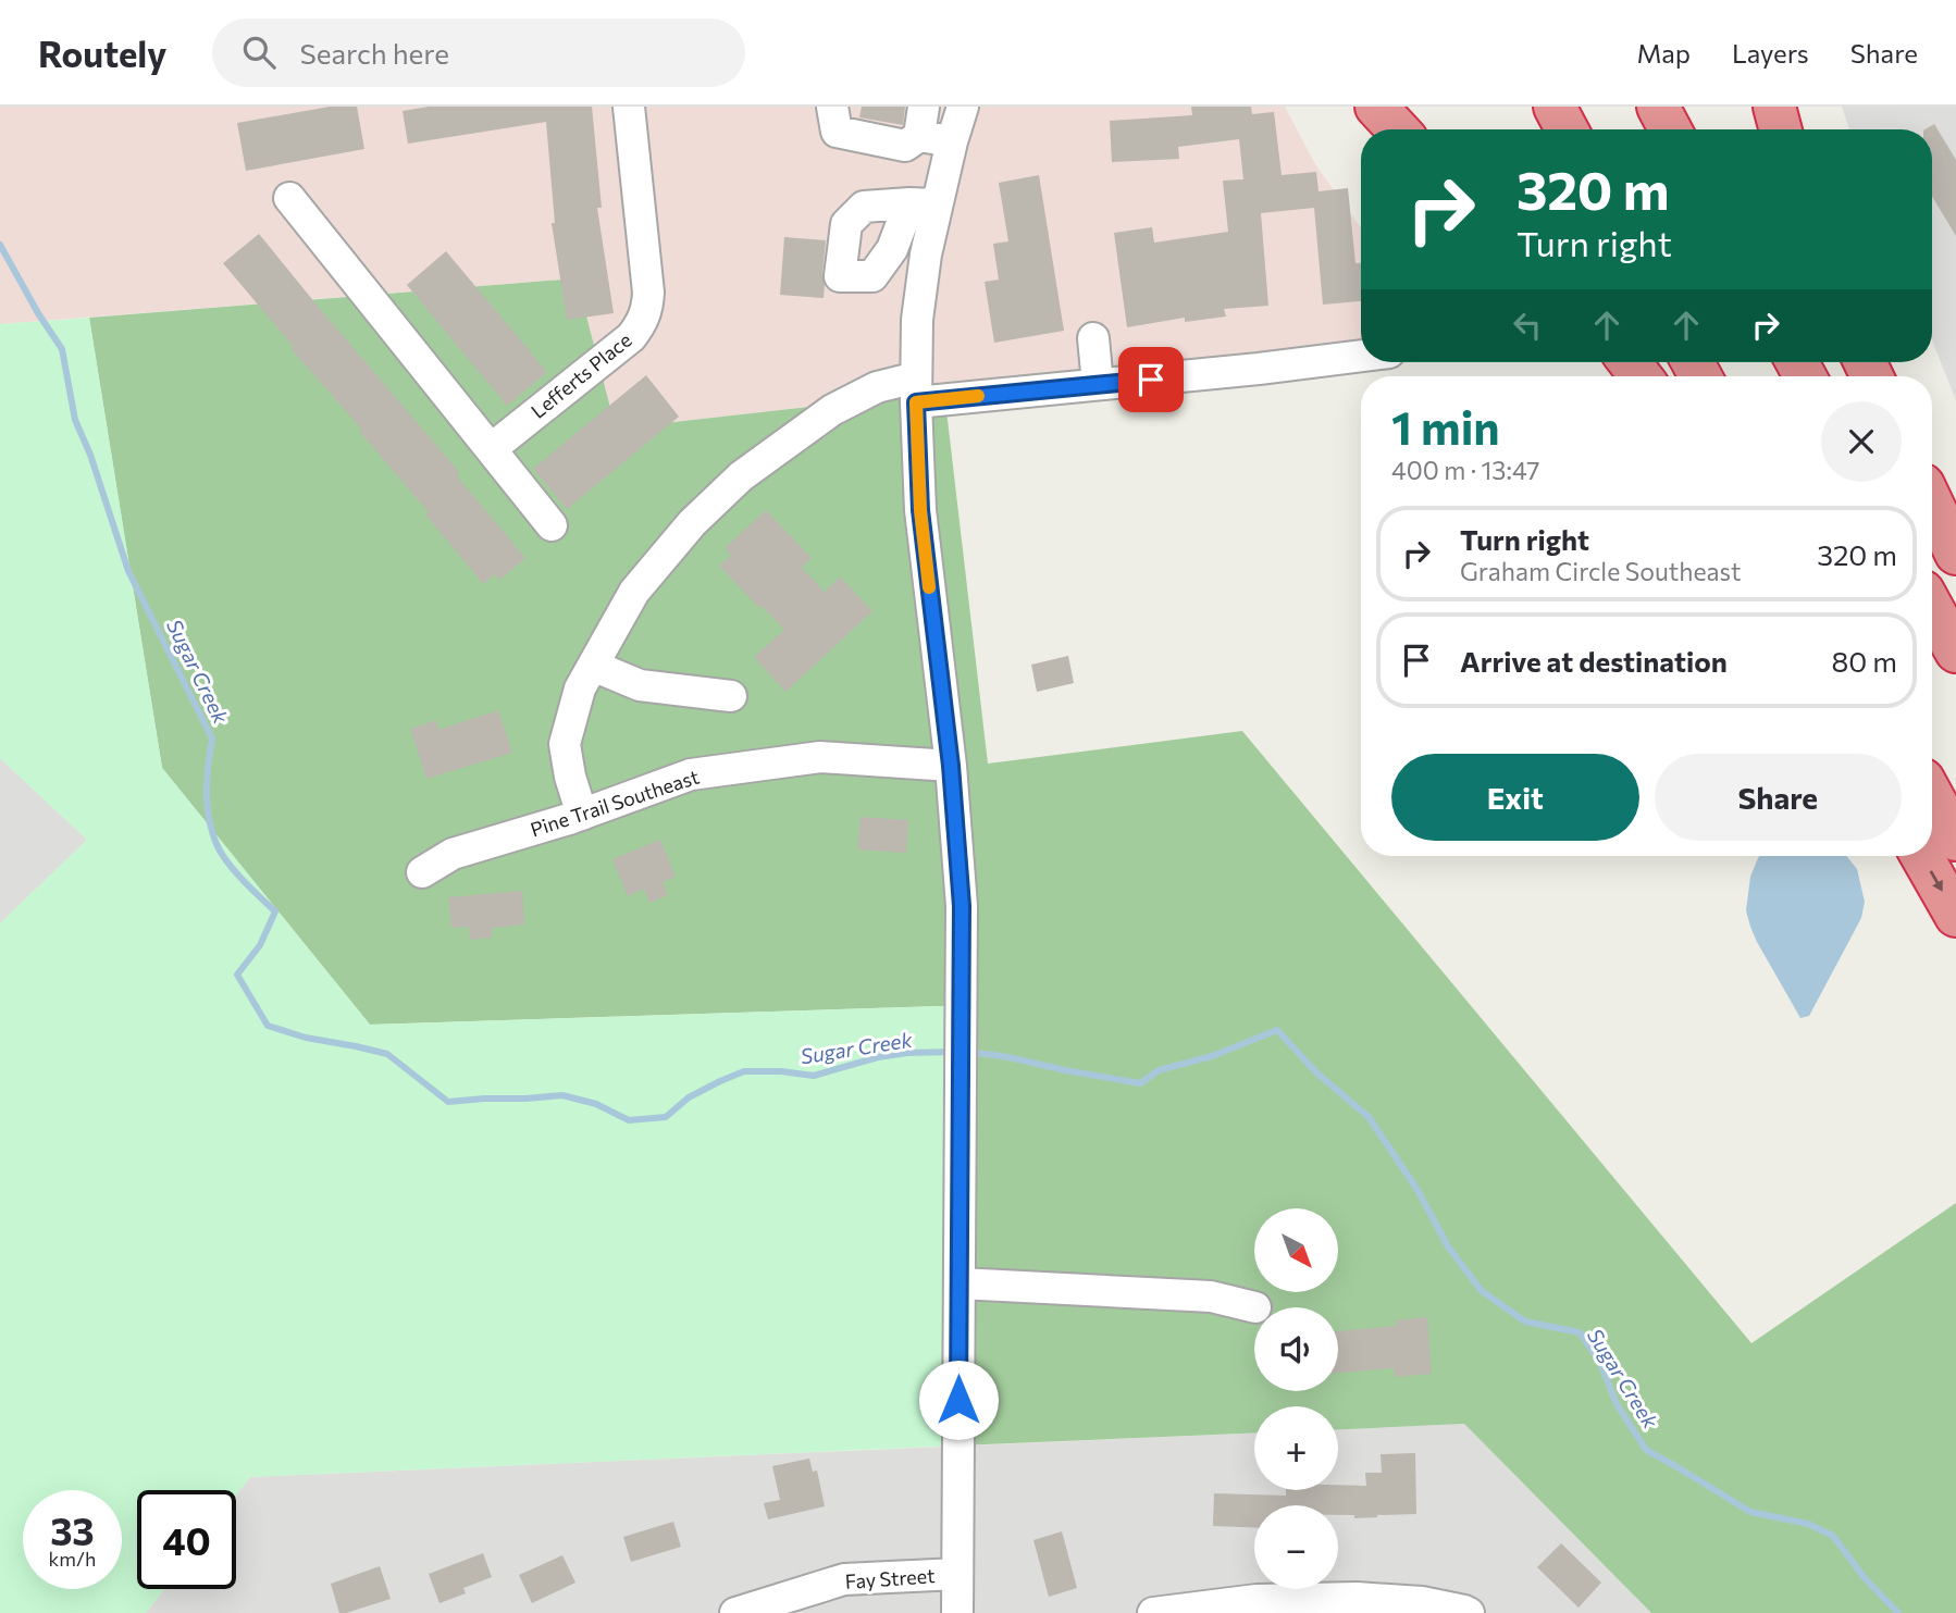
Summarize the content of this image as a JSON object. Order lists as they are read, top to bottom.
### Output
{
  "streets": {
    "street": ["Lefferts Place", "Pine Trail Southeast", "Fay Street"]
  },
  "water": ["Sugar Creek"],
  "north": "bottom right",
  "page": {
    "header": "Routely",
    "search": "Search here",
    "nav": ["Map", "Layers", "Share"],
    "turn": ["320 m", "Turn right"],
    "heading": ["1 min", "400 m · 13:47"],
    "list": [
      {
        "name": "Turn right",
        "note": "Graham Circle Southeast",
        "value": "320 m"
      },
      {
        "name": "Arrive at destination",
        "value": "80 m"
      }
    ],
    "buttons": ["Exit", "Share"],
    "map_buttons": ["+", "−"],
    "speed": "33 km/h",
    "limit": "40"
  }
}
